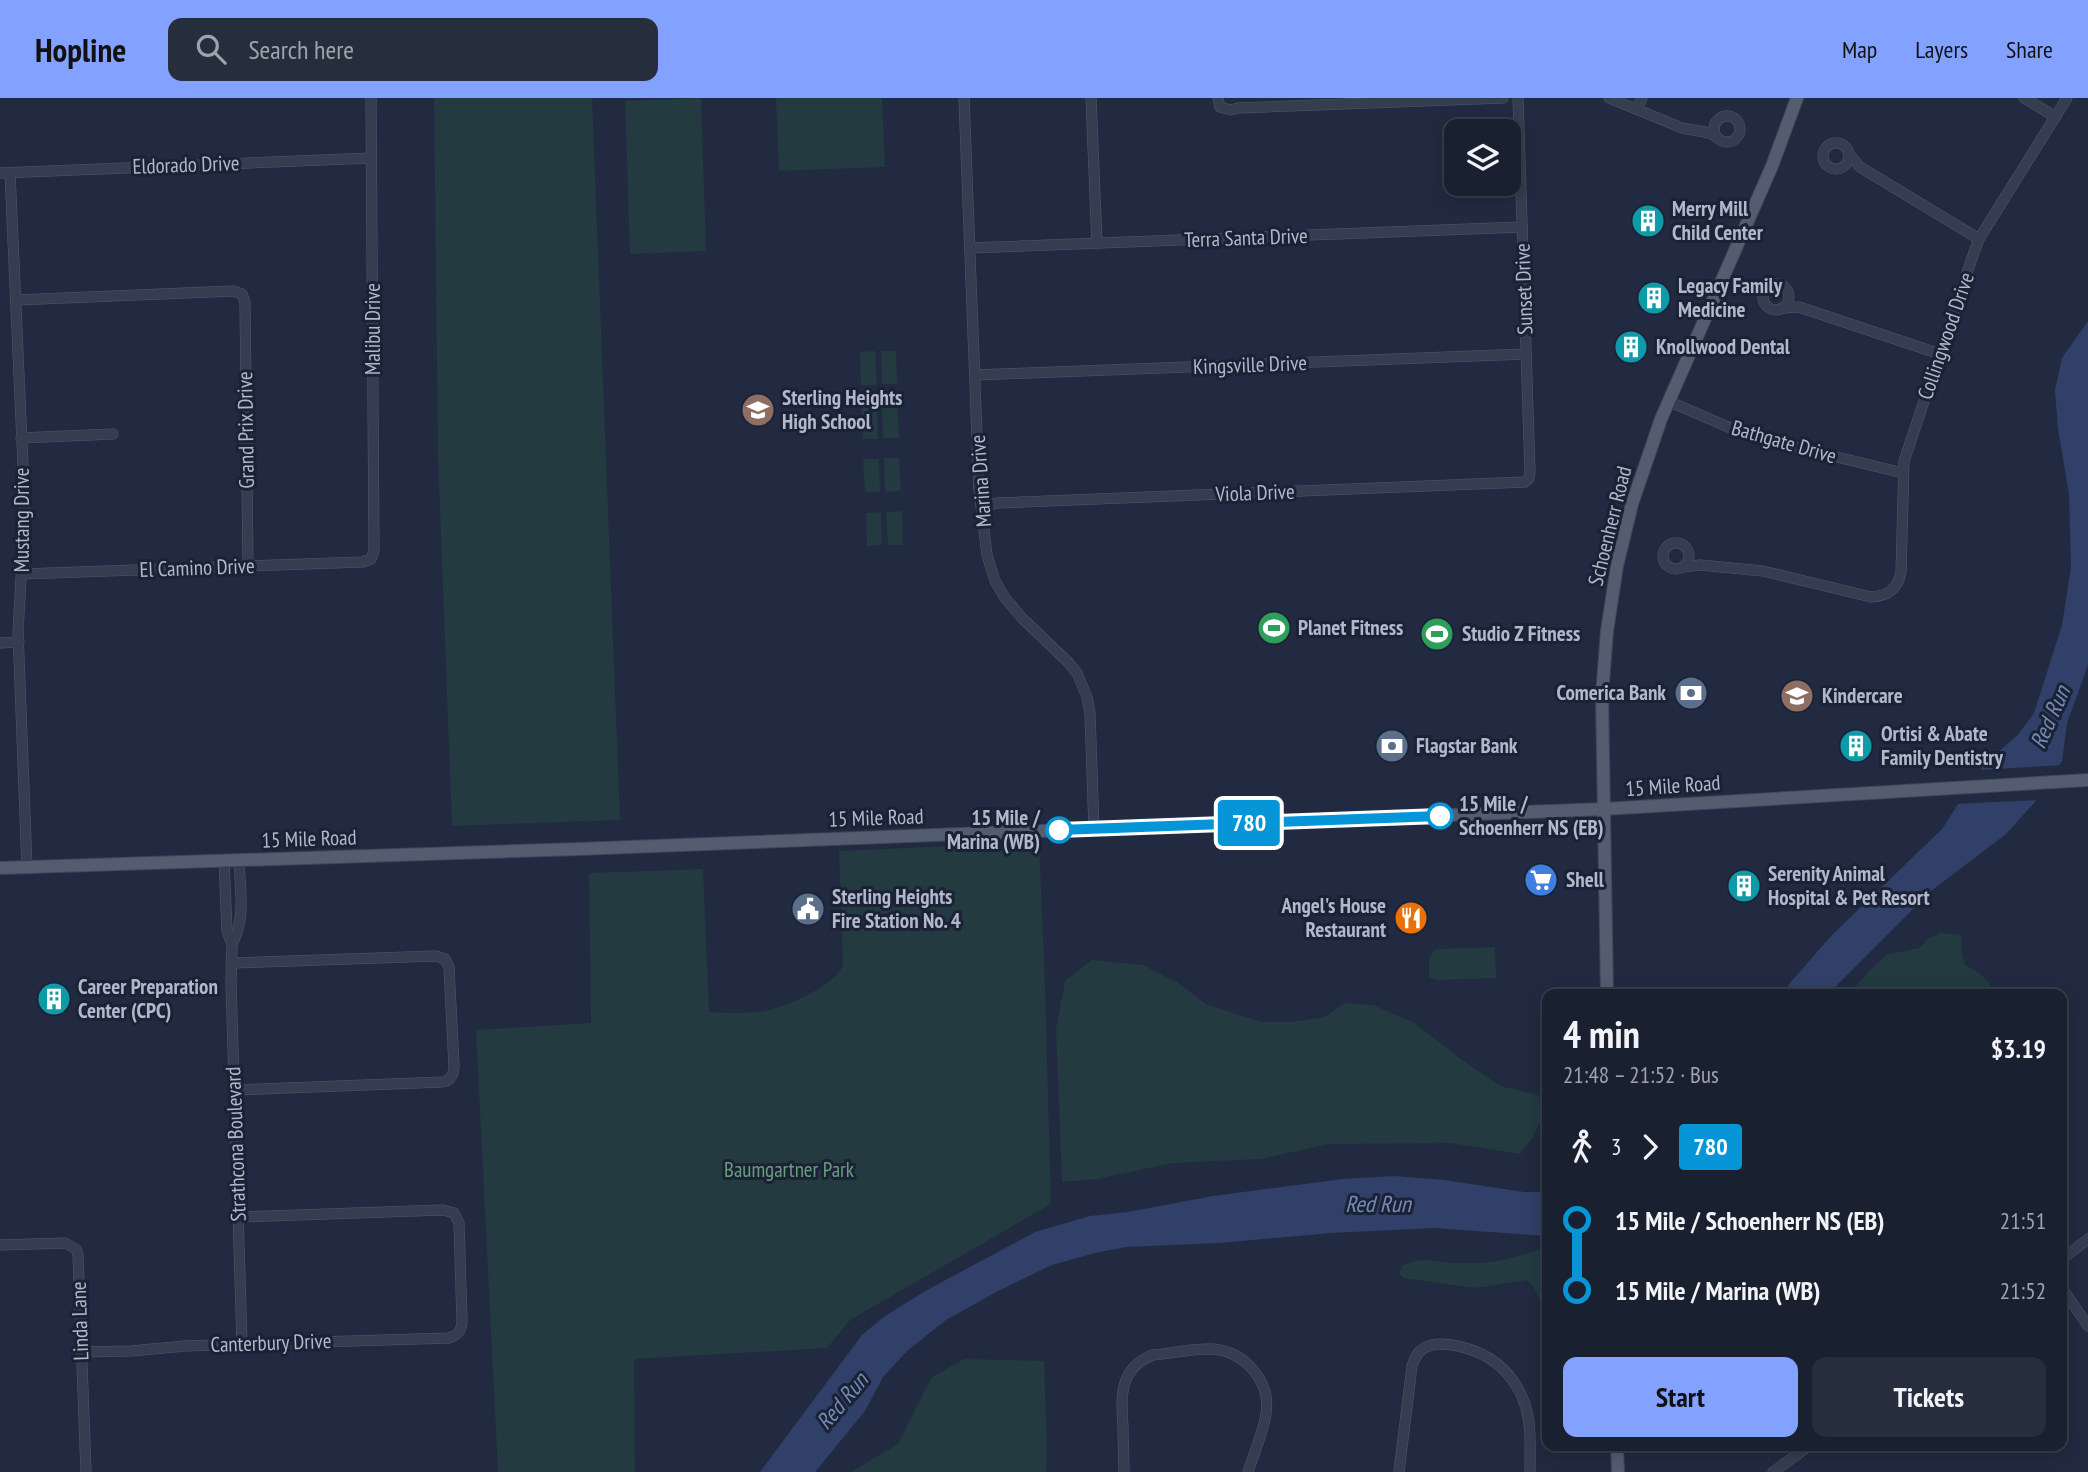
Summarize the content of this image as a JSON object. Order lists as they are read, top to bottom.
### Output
{
  "streets": {
    "main road": ["Schoenherr Road", "15 Mile Road"],
    "street": [
      "Eldorado Drive",
      "Terra Santa Drive",
      "Sunset Drive",
      "Malibu Drive",
      "Collingwood Drive",
      "Kingsville Drive",
      "Grand Prix Drive",
      "Bathgate Drive",
      "Marina Drive",
      "Viola Drive",
      "Mustang Drive",
      "El Camino Drive",
      "Strathcona Boulevard",
      "Linda Lane",
      "Canterbury Drive"
    ]
  },
  "crossings": [
    ["Eldorado Drive", "Malibu Drive"],
    ["Eldorado Drive", "Mustang Drive"],
    ["Terra Santa Drive", "Sunset Drive"],
    ["Terra Santa Drive", "Marina Drive"],
    ["Sunset Drive", "Kingsville Drive"],
    ["Sunset Drive", "Viola Drive"],
    ["Malibu Drive", "El Camino Drive"],
    ["Collingwood Drive", "Bathgate Drive"],
    ["Kingsville Drive", "Marina Drive"],
    ["Grand Prix Drive", "Mustang Drive"],
    ["Grand Prix Drive", "El Camino Drive"],
    ["Bathgate Drive", "Schoenherr Road"],
    ["Marina Drive", "Viola Drive"],
    ["Marina Drive", "15 Mile Road"],
    ["Mustang Drive", "El Camino Drive"],
    ["Mustang Drive", "15 Mile Road"],
    ["Schoenherr Road", "15 Mile Road"],
    ["15 Mile Road", "Strathcona Boulevard"],
    ["Strathcona Boulevard", "Canterbury Drive"],
    ["Linda Lane", "Canterbury Drive"]
  ],
  "water": ["Red Run"],
  "parks": ["Baumgartner Park"],
  "places": {
    "building": [
      "Merry Mill Child Center",
      "Legacy Family Medicine",
      "Knollwood Dental",
      "Ortisi & Abate Family Dentistry",
      "Serenity Animal Hospital & Pet Resort",
      "Career Preparation Center (CPC)"
    ],
    "school or university": ["Sterling Heights High School", "Kindercare"],
    "sports": ["Planet Fitness", "Studio Z Fitness"],
    "bank": ["Comerica Bank", "Flagstar Bank"],
    "other": ["15 Mile / Schoenherr NS (EB)", "15 Mile / Marina (WB)"],
    "supermarket": ["Shell"],
    "public building": ["Sterling Heights Fire Station No. 4"],
    "restaurant": ["Angel's House Restaurant"]
  },
  "lines": ["bus line 780"],
  "page": {
    "header": "Hopline",
    "search": "Search here",
    "nav": ["Map", "Layers", "Share"],
    "on_map": "780",
    "heading": ["4 min", "21:48 – 21:52 · Bus", "$3.19"],
    "legs": ["3", "780"],
    "list": [
      {
        "name": "15 Mile / Schoenherr NS (EB)",
        "value": "21:51"
      },
      {
        "name": "15 Mile / Marina (WB)",
        "value": "21:52"
      }
    ],
    "buttons": ["Start", "Tickets"]
  }
}
